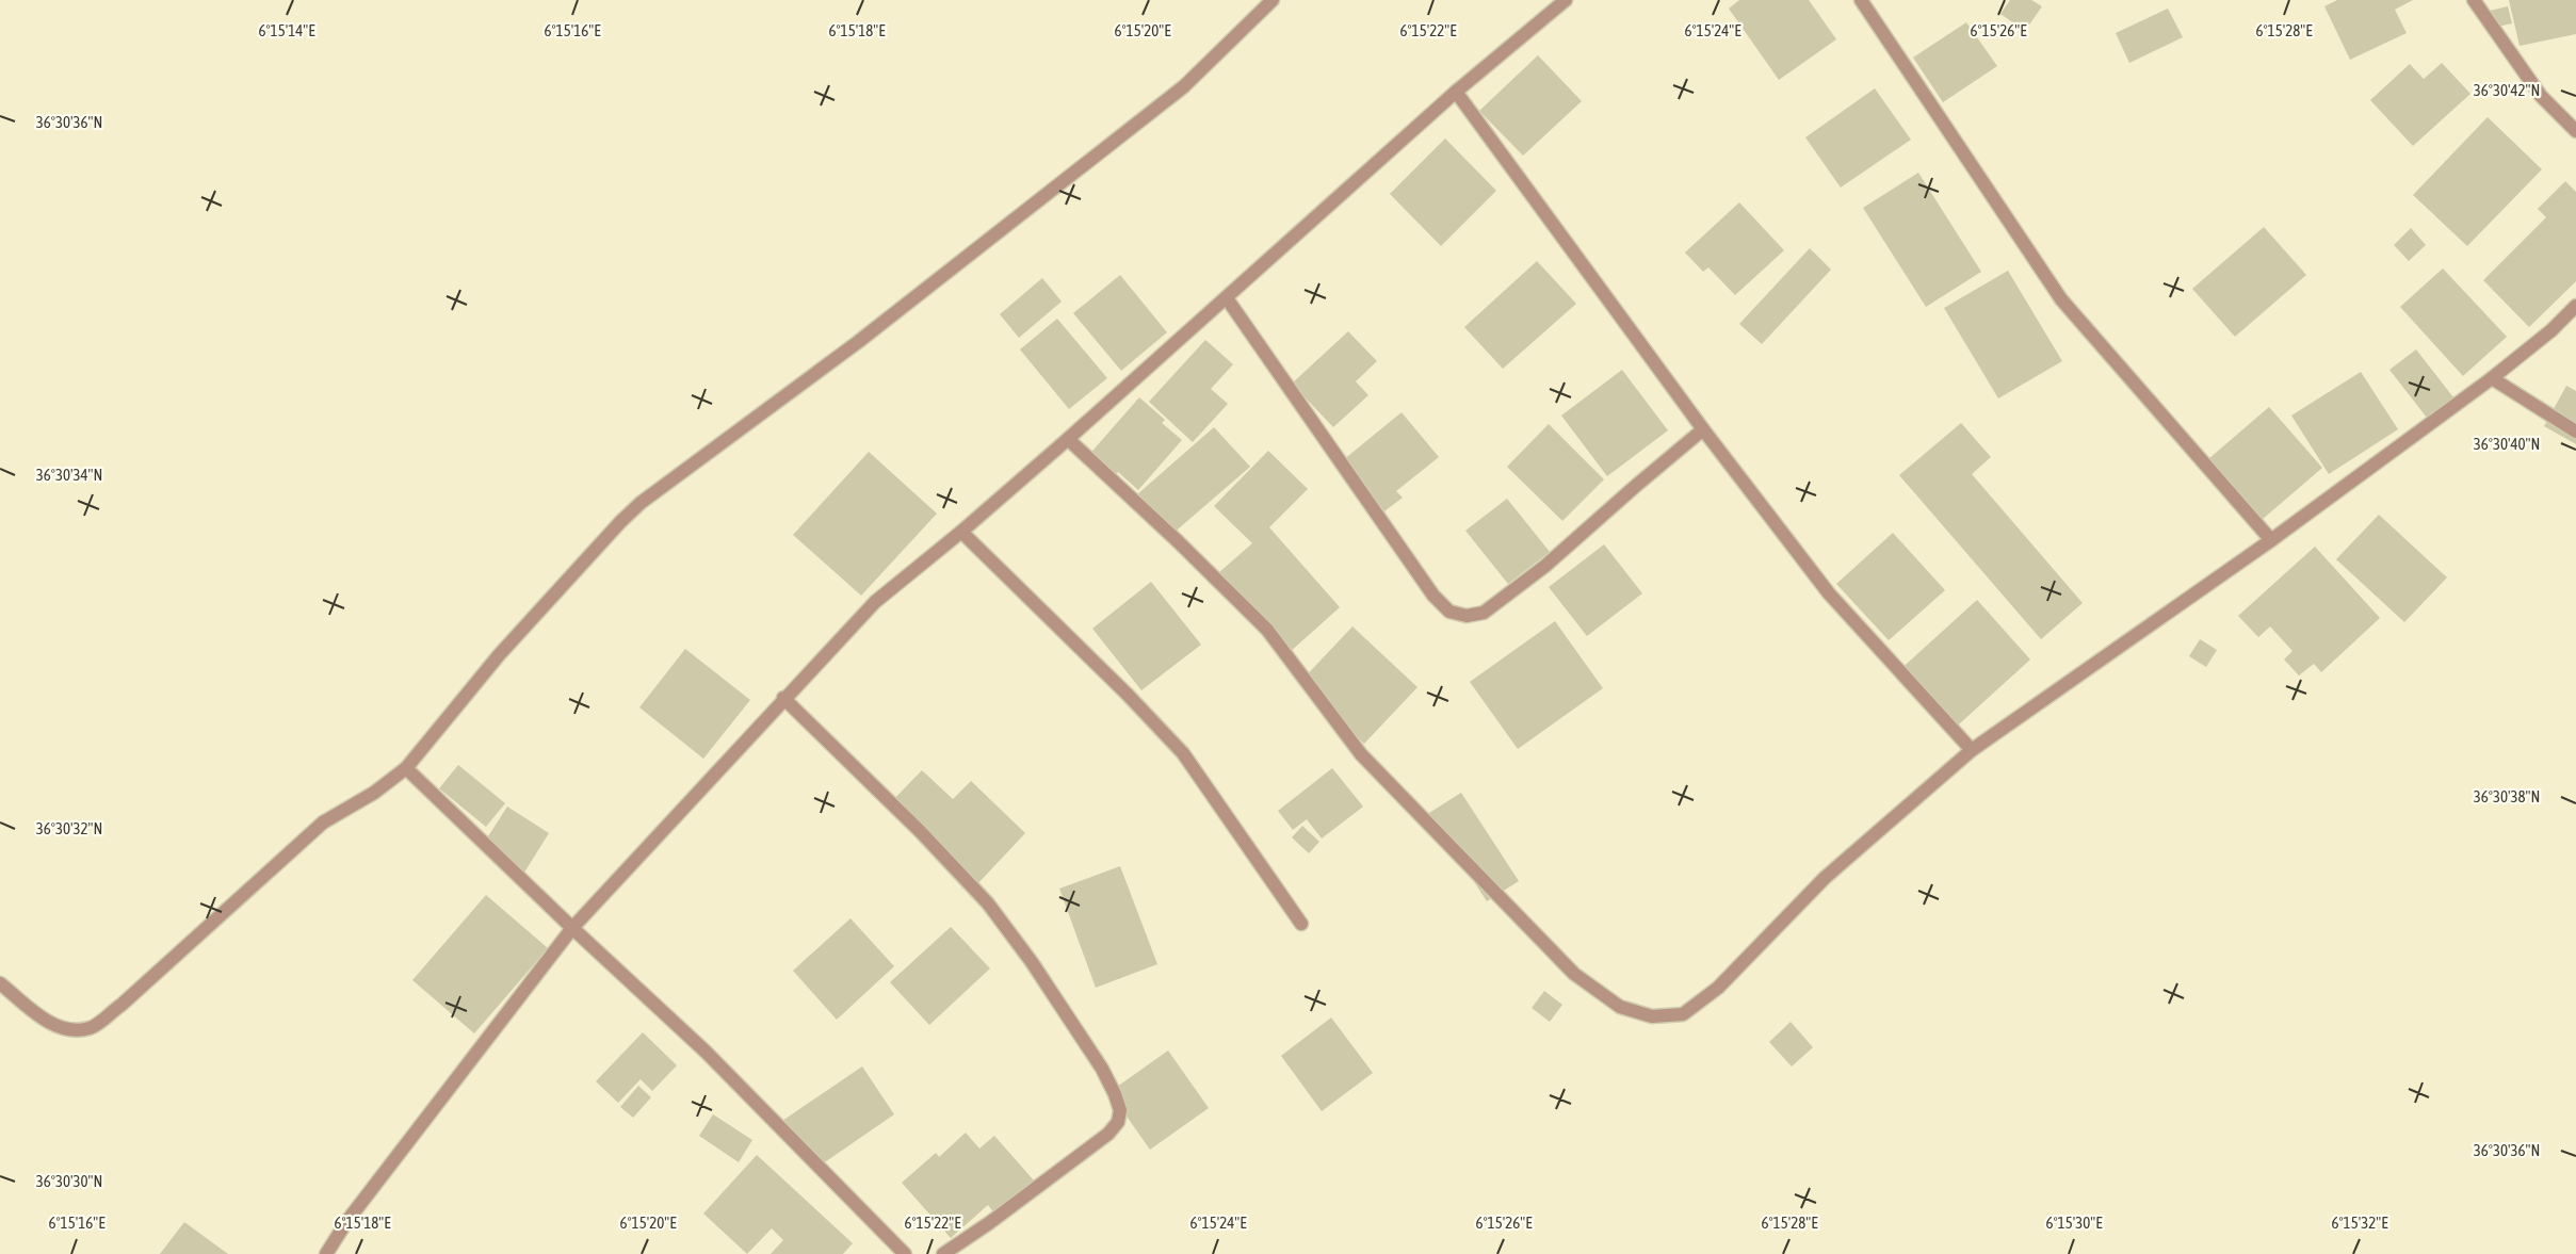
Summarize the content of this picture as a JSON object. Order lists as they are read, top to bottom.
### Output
{
  "coordinates": [
    "6°15'14\"E",
    "6°15'16\"E",
    "6°15'18\"E",
    "6°15'20\"E",
    "6°15'22\"E",
    "6°15'24\"E",
    "6°15'26\"E",
    "6°15'28\"E",
    "36°30'42\"N",
    "36°30'36\"N",
    "36°30'40\"N",
    "36°30'34\"N",
    "36°30'38\"N",
    "36°30'32\"N",
    "36°30'30\"N",
    "6°15'30\"E",
    "6°15'32\"E"
  ]
}
